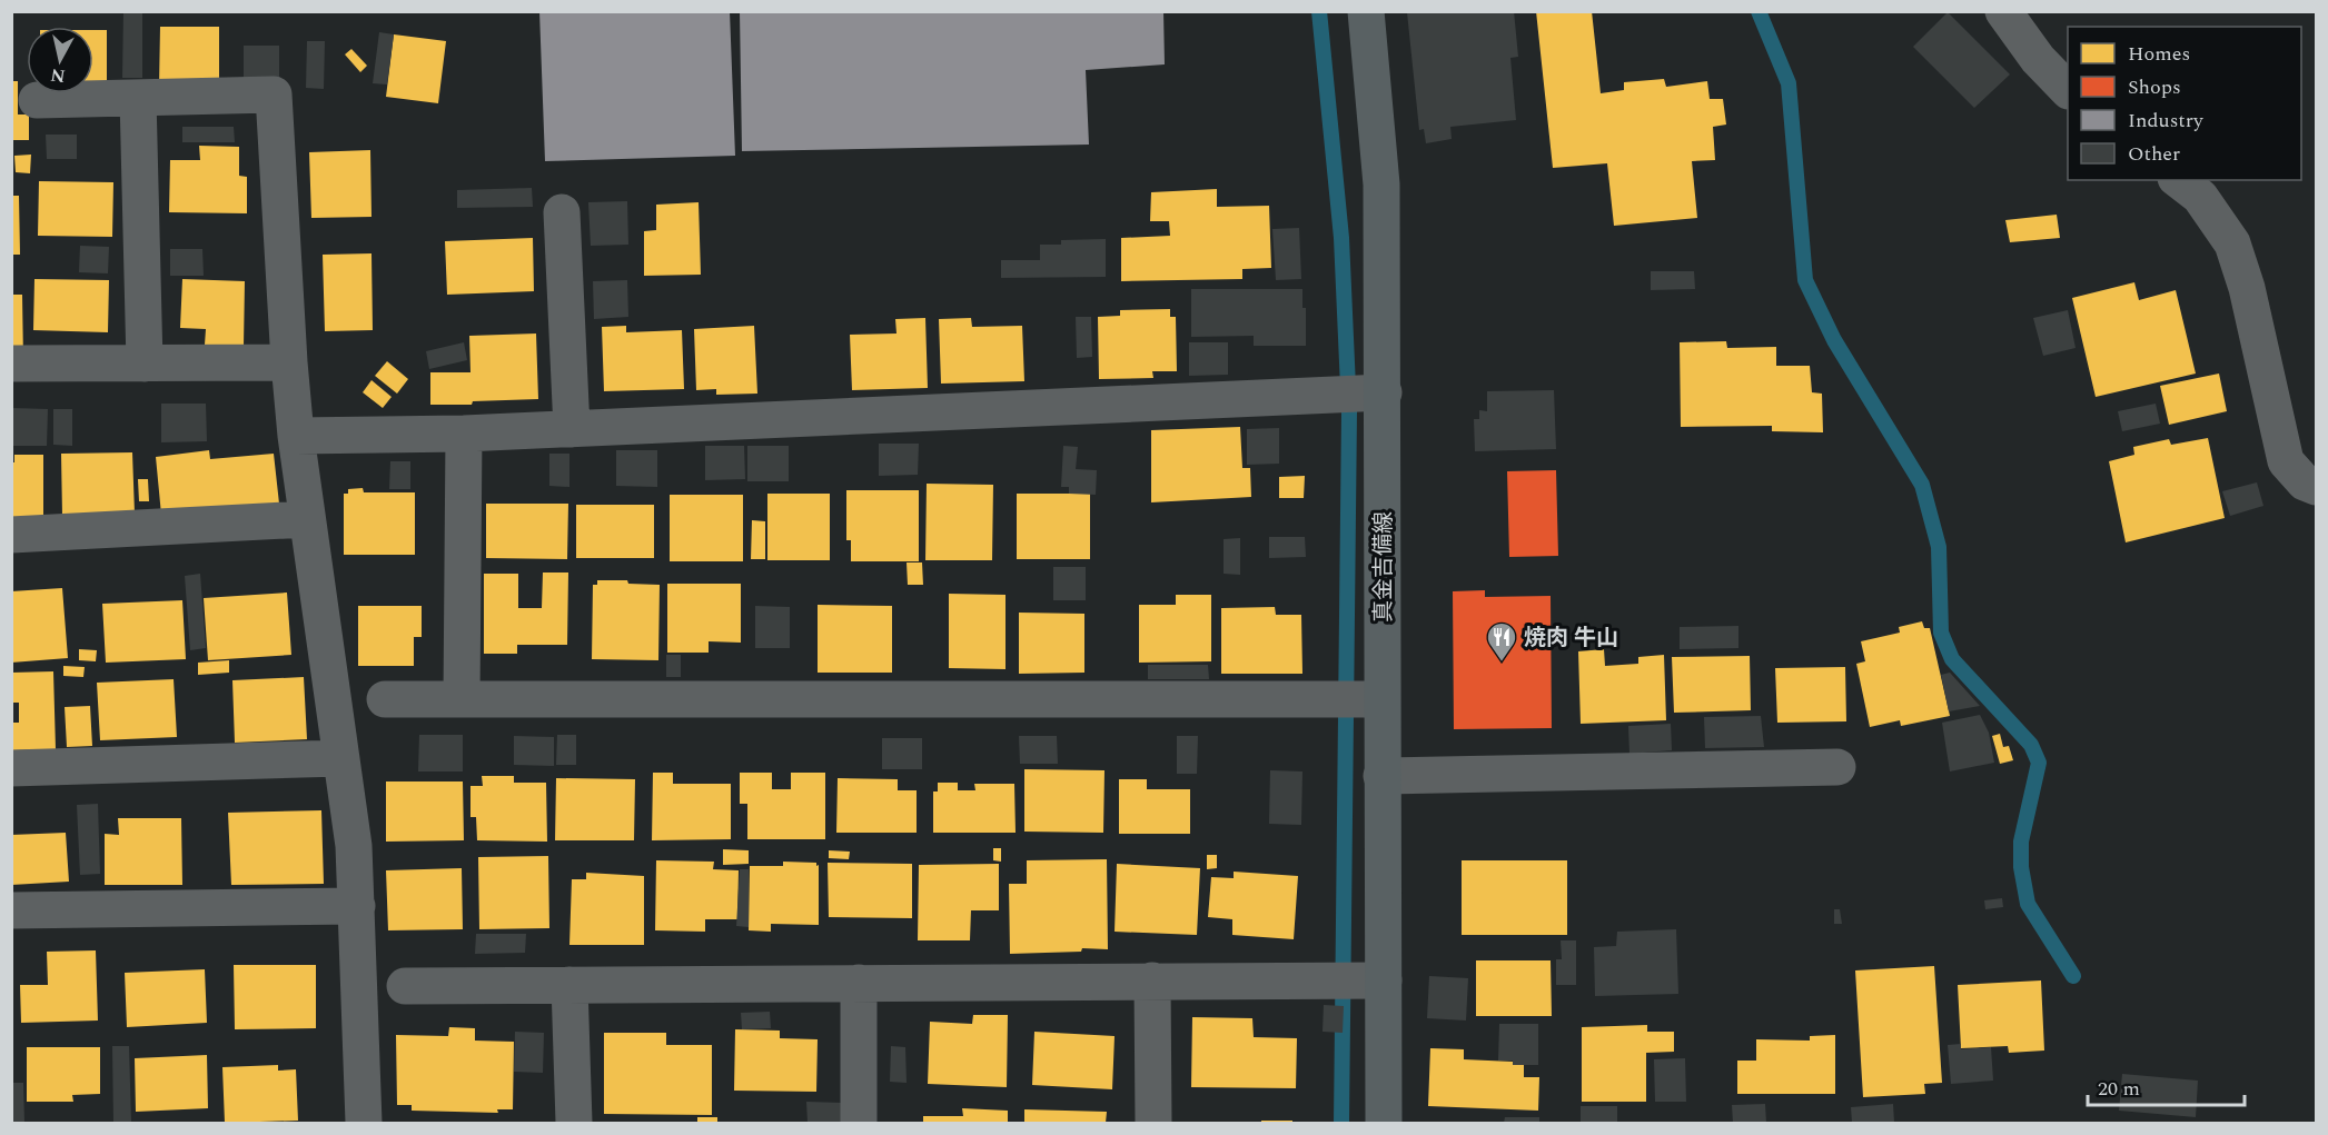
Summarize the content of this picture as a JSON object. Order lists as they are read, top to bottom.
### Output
{
  "streets": {
    "main road": ["真金吉備線"]
  },
  "places": {
    "restaurant": ["焼肉 牛山"]
  },
  "legend": [
    "Homes",
    "Shops",
    "Industry",
    "Other"
  ],
  "scale_bar": "20 m",
  "north": "bottom"
}
